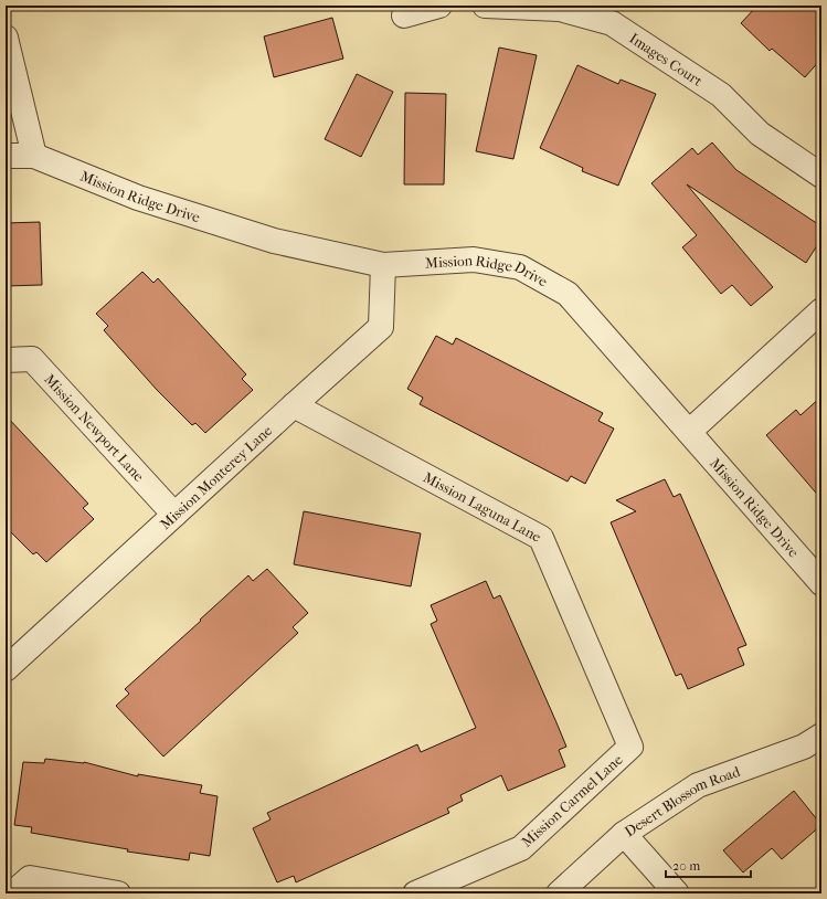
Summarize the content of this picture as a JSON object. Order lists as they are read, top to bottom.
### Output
{
  "streets": {
    "street": [
      "Images Court",
      "Mission Ridge Drive",
      "Mission Newport Lane",
      "Mission Monterey Lane",
      "Mission Laguna Lane",
      "Mission Carmel Lane",
      "Desert Blossom Road"
    ]
  },
  "crossings": [
    ["Mission Ridge Drive", "Mission Monterey Lane"],
    ["Mission Newport Lane", "Mission Monterey Lane"],
    ["Mission Monterey Lane", "Mission Laguna Lane"],
    ["Mission Laguna Lane", "Mission Carmel Lane"]
  ],
  "scale_bar": "20 m"
}
